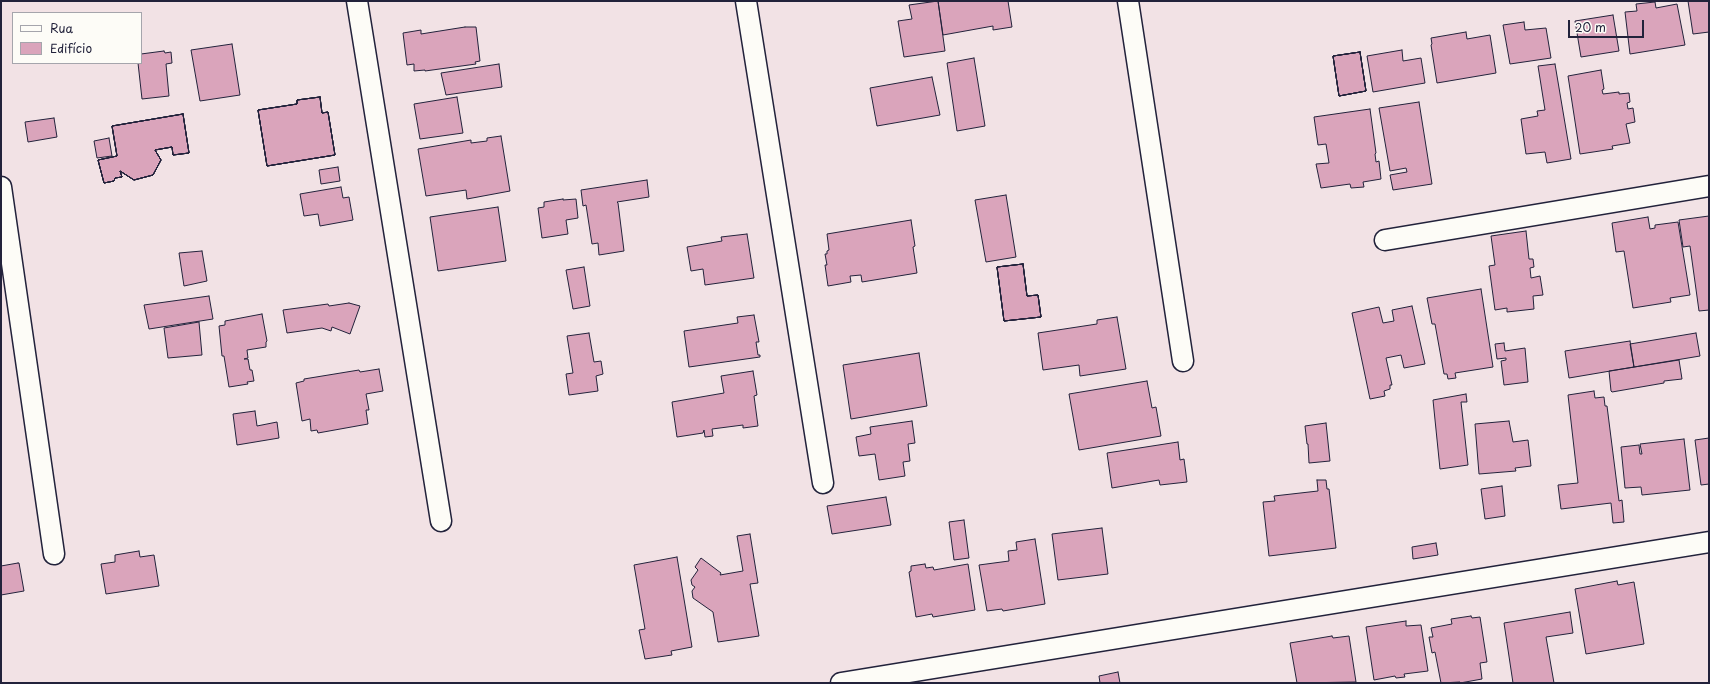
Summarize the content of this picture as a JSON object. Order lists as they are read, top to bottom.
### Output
{
  "legend": ["Rua", "Edifício"],
  "scale_bar": "20 m"
}
